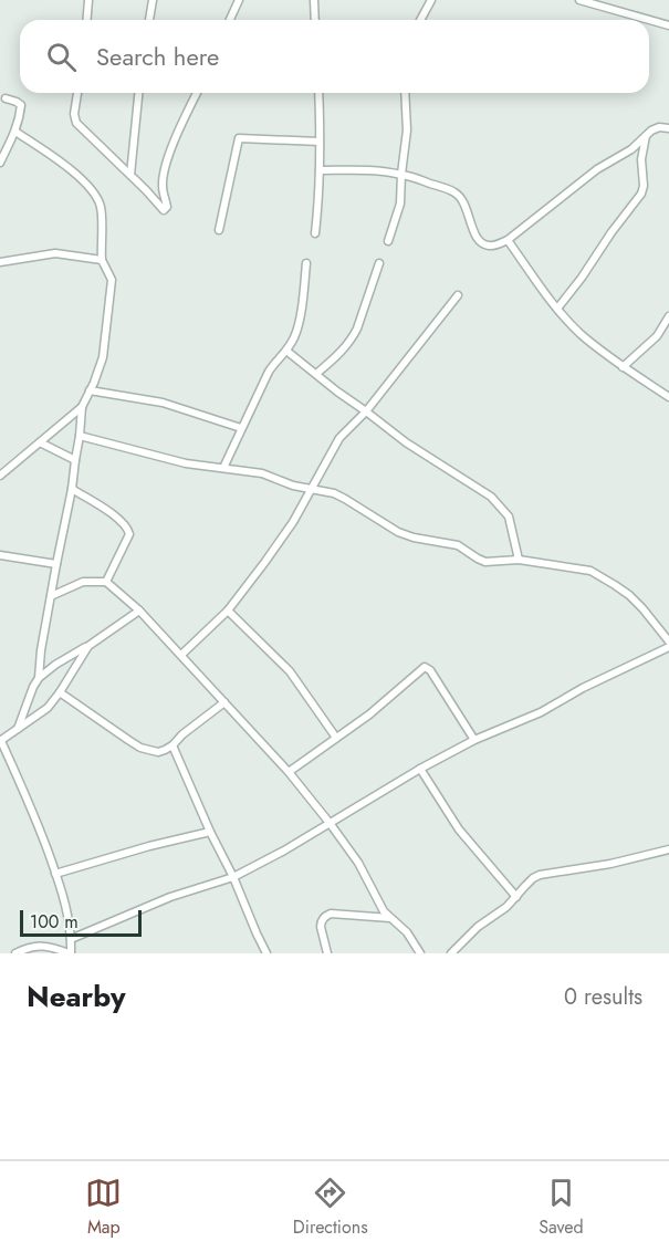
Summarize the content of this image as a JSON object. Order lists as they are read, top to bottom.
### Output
{
  "scale_bar": "100 m",
  "page": {
    "search": "Search here",
    "scale": "100 m",
    "heading": ["Nearby", "0 results"],
    "nav": ["Map", "Directions", "Saved"]
  }
}
